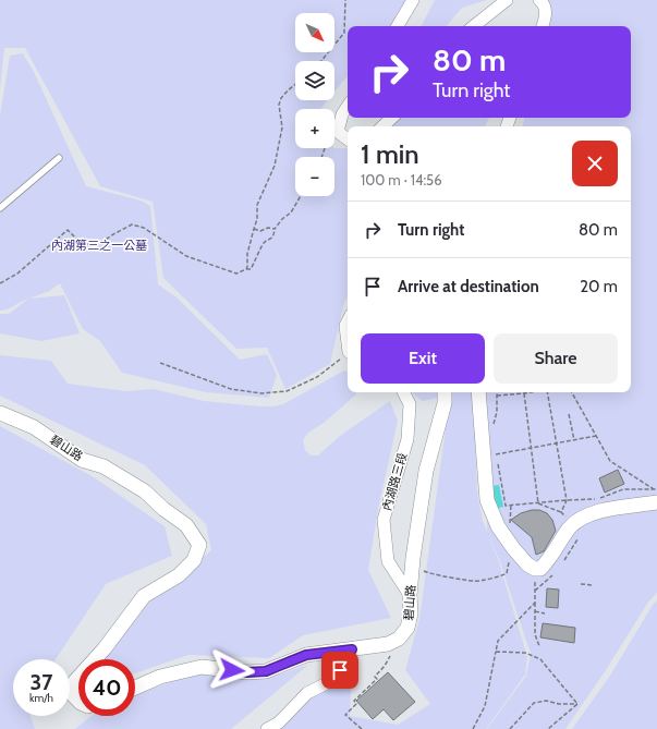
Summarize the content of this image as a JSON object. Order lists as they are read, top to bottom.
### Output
{
  "streets": {
    "street": ["碧山路", "內湖路三段"]
  },
  "crossings": [
    ["碧山路", "內湖路三段"]
  ],
  "parks": ["內湖第三之一公墓"],
  "north": "bottom right",
  "page": {
    "map_buttons": ["+", "−"],
    "turn": ["80 m", "Turn right"],
    "heading": ["1 min", "100 m · 14:56"],
    "list": [
      {
        "name": "Turn right",
        "value": "80 m"
      },
      {
        "name": "Arrive at destination",
        "value": "20 m"
      }
    ],
    "buttons": ["Exit", "Share"],
    "speed": "37 km/h",
    "limit": "40"
  }
}
